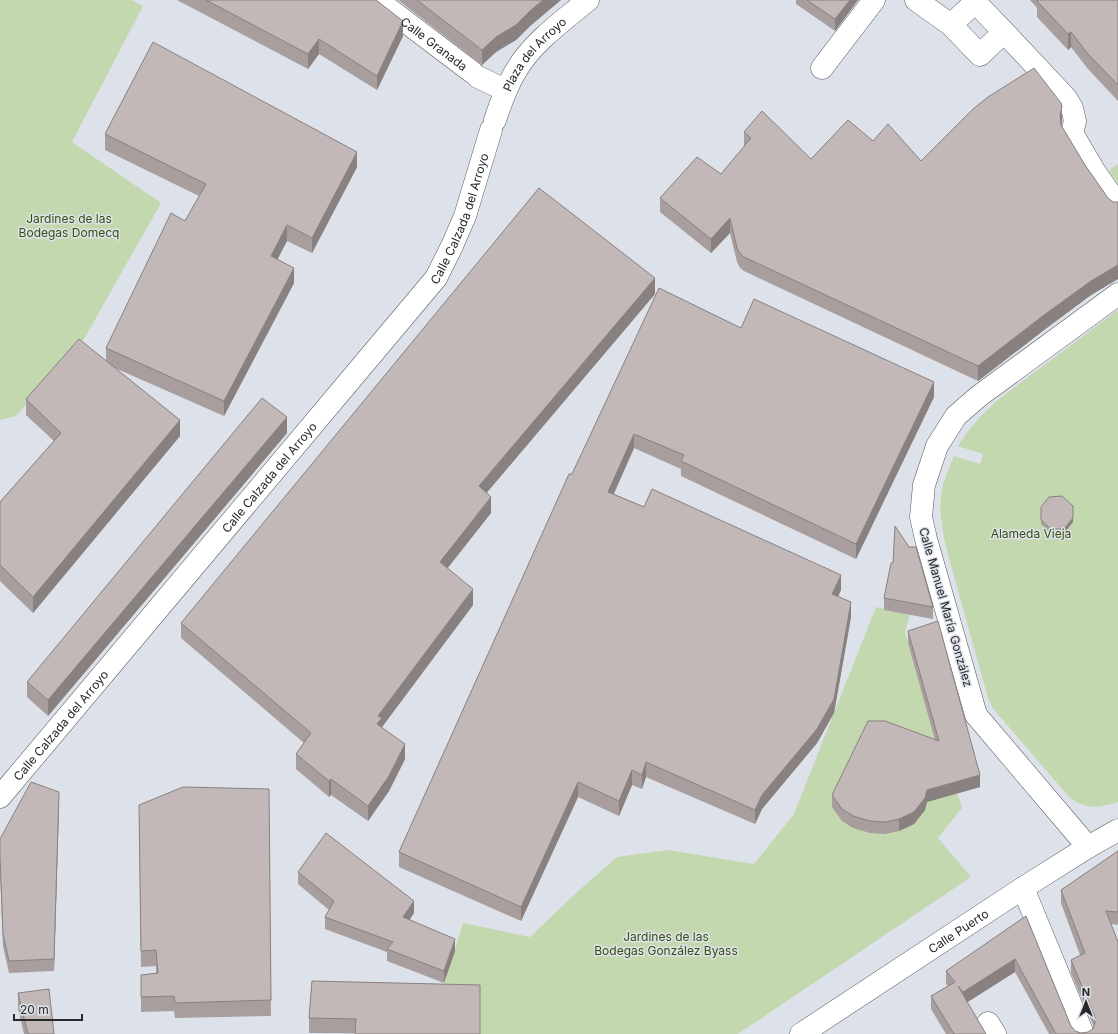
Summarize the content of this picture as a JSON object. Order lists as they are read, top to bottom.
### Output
{
  "streets": {
    "street": [
      "Calle Granada",
      "Plaza del Arroyo",
      "Calle Calzada del Arroyo",
      "Calle Manuel María González",
      "Calle Puerto"
    ]
  },
  "crossings": [
    ["Calle Granada", "Plaza del Arroyo"],
    ["Plaza del Arroyo", "Calle Calzada del Arroyo"],
    ["Calle Manuel María González", "Calle Puerto"]
  ],
  "parks": ["Jardines de las Bodegas Domecq", "Alameda Vieja", "Jardines de las Bodegas González Byass"],
  "scale_bar": "20 m",
  "north": "top"
}
